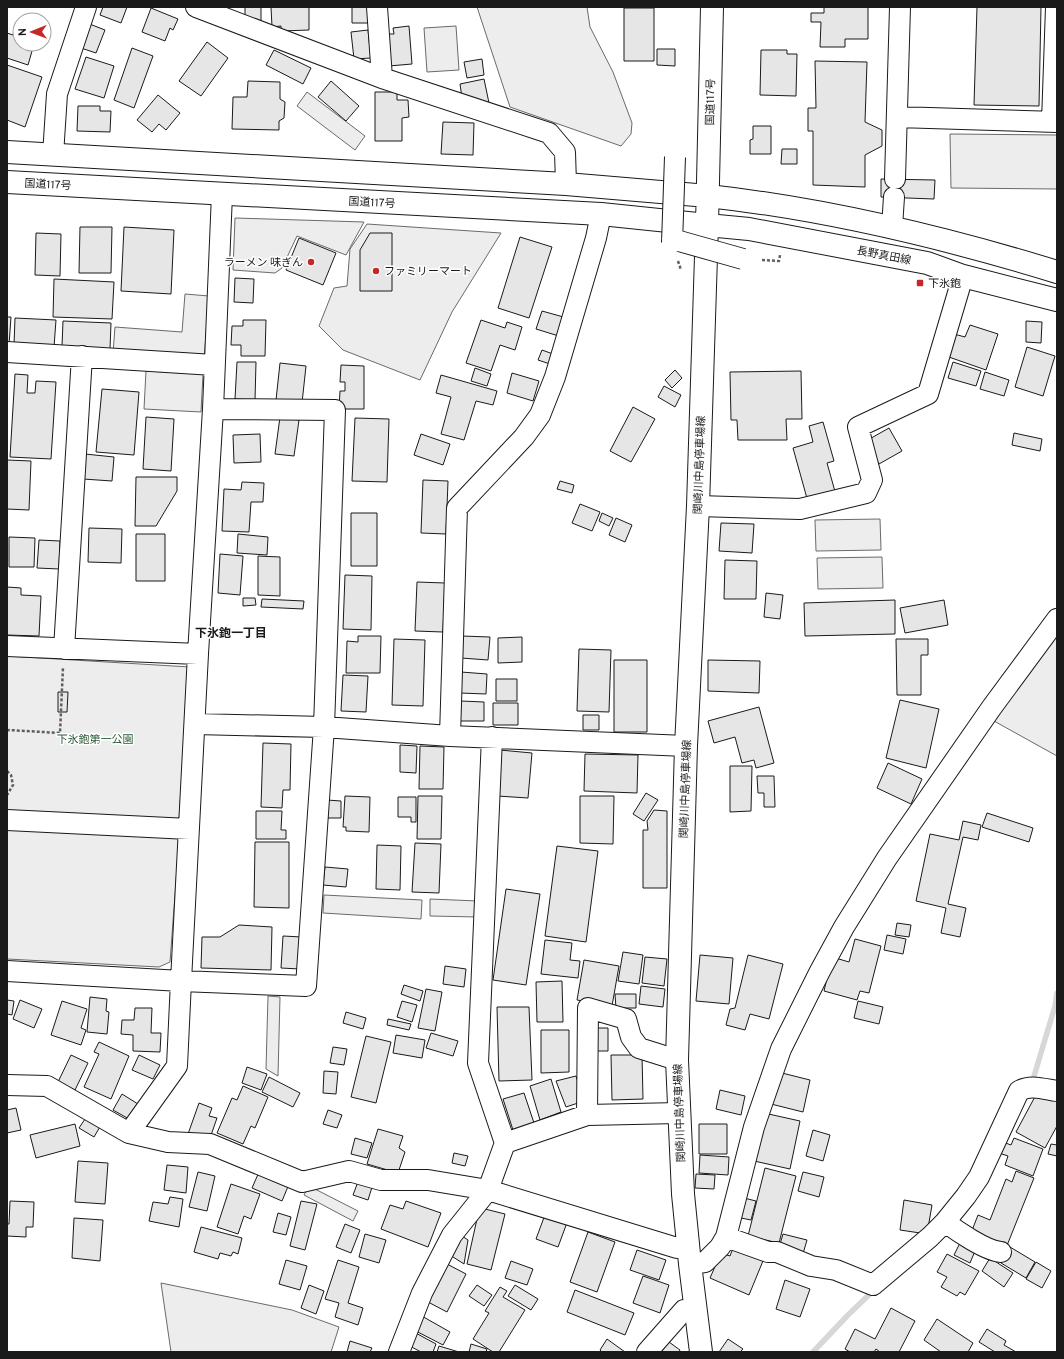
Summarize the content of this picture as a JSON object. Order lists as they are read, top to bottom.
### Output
{
  "streets": {
    "main road": ["国道117号", "長野真田線", "関崎川中島停車場線"]
  },
  "crossings": [
    ["国道117号", "長野真田線"],
    ["国道117号", "関崎川中島停車場線"],
    ["長野真田線", "関崎川中島停車場線"]
  ],
  "districts": ["下氷鉋一丁目"],
  "parks": ["下氷鉋第一公園"],
  "places": {
    "other": ["ラーメン 味ぎん", "ファミリーマート"],
    "transit": ["下氷鉋"]
  },
  "north": "left"
}
